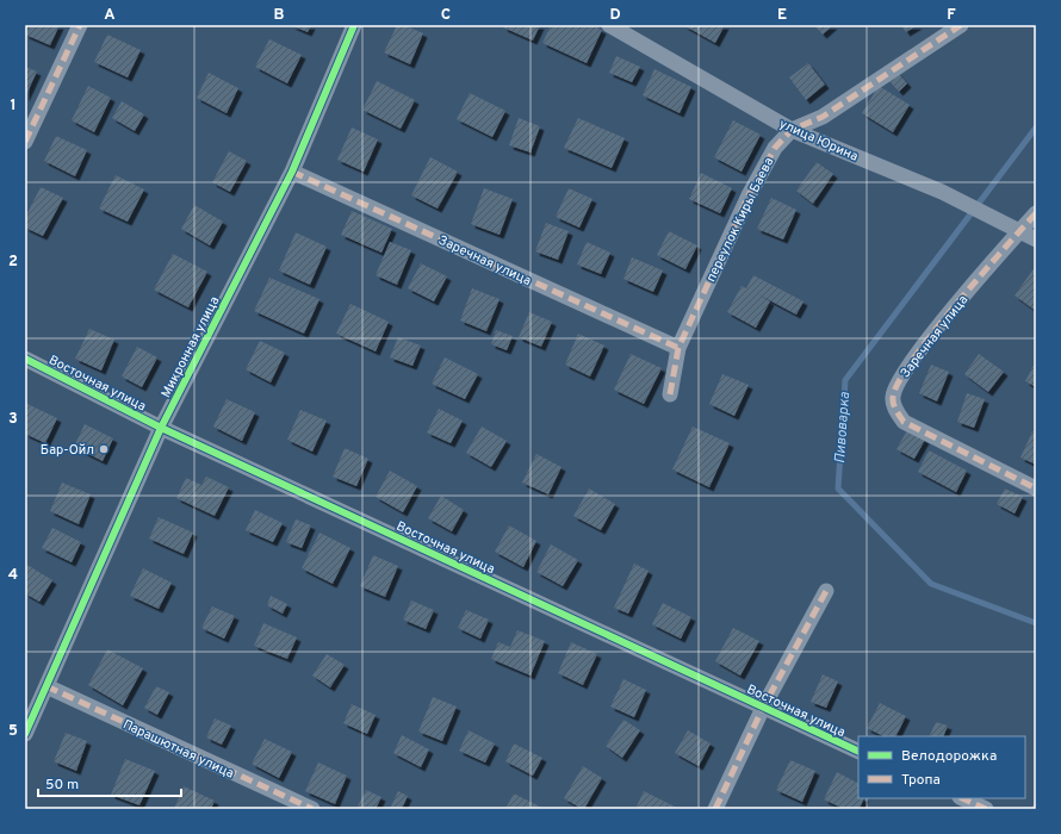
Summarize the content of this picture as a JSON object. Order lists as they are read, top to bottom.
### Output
{
  "streets": {
    "street": [
      "улица Юрина",
      "переулок Киры Баева",
      "Заречная улица",
      "Микронная улица",
      "Восточная улица",
      "Парашютная улица"
    ]
  },
  "crossings": [
    ["улица Юрина", "переулок Киры Баева"],
    ["улица Юрина", "Заречная улица"],
    ["переулок Киры Баева", "Заречная улица"],
    ["Заречная улица", "Микронная улица"],
    ["Микронная улица", "Восточная улица"],
    ["Микронная улица", "Парашютная улица"]
  ],
  "water": ["Пивоварка"],
  "places": ["Бар-Ойл"],
  "legend": ["Велодорожка", "Тропа"],
  "scale_bar": "50 m",
  "grid": {
    "columns": [
      "A",
      "B",
      "C",
      "D",
      "E",
      "F"
    ],
    "rows": [
      "1",
      "2",
      "3",
      "4",
      "5"
    ]
  }
}
